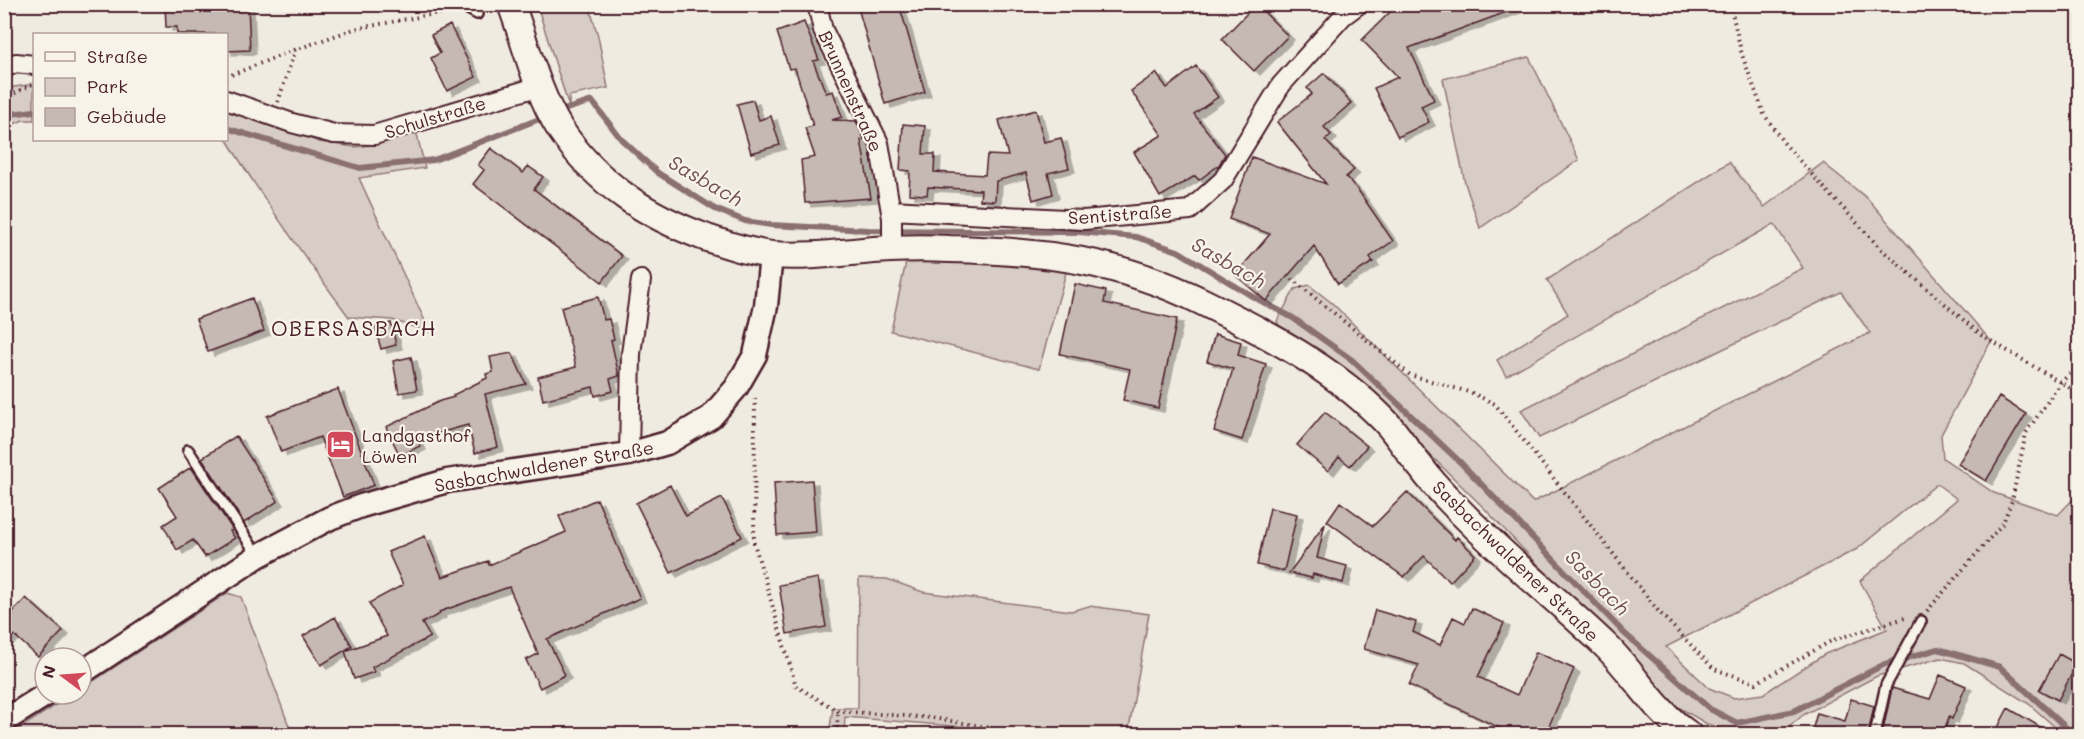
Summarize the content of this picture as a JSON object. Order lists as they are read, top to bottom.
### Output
{
  "streets": {
    "main road": ["Sasbachwaldener Straße"],
    "street": ["Brunnenstraße", "Schulstraße", "Sentistraße"]
  },
  "crossings": [
    ["Brunnenstraße", "Sentistraße"],
    ["Brunnenstraße", "Sasbachwaldener Straße"]
  ],
  "districts": ["OBERSASBACH"],
  "water": ["Sasbach"],
  "places": {
    "hotel": ["Landgasthof Löwen"]
  },
  "legend": ["Straße", "Park", "Gebäude"],
  "north": "left"
}
